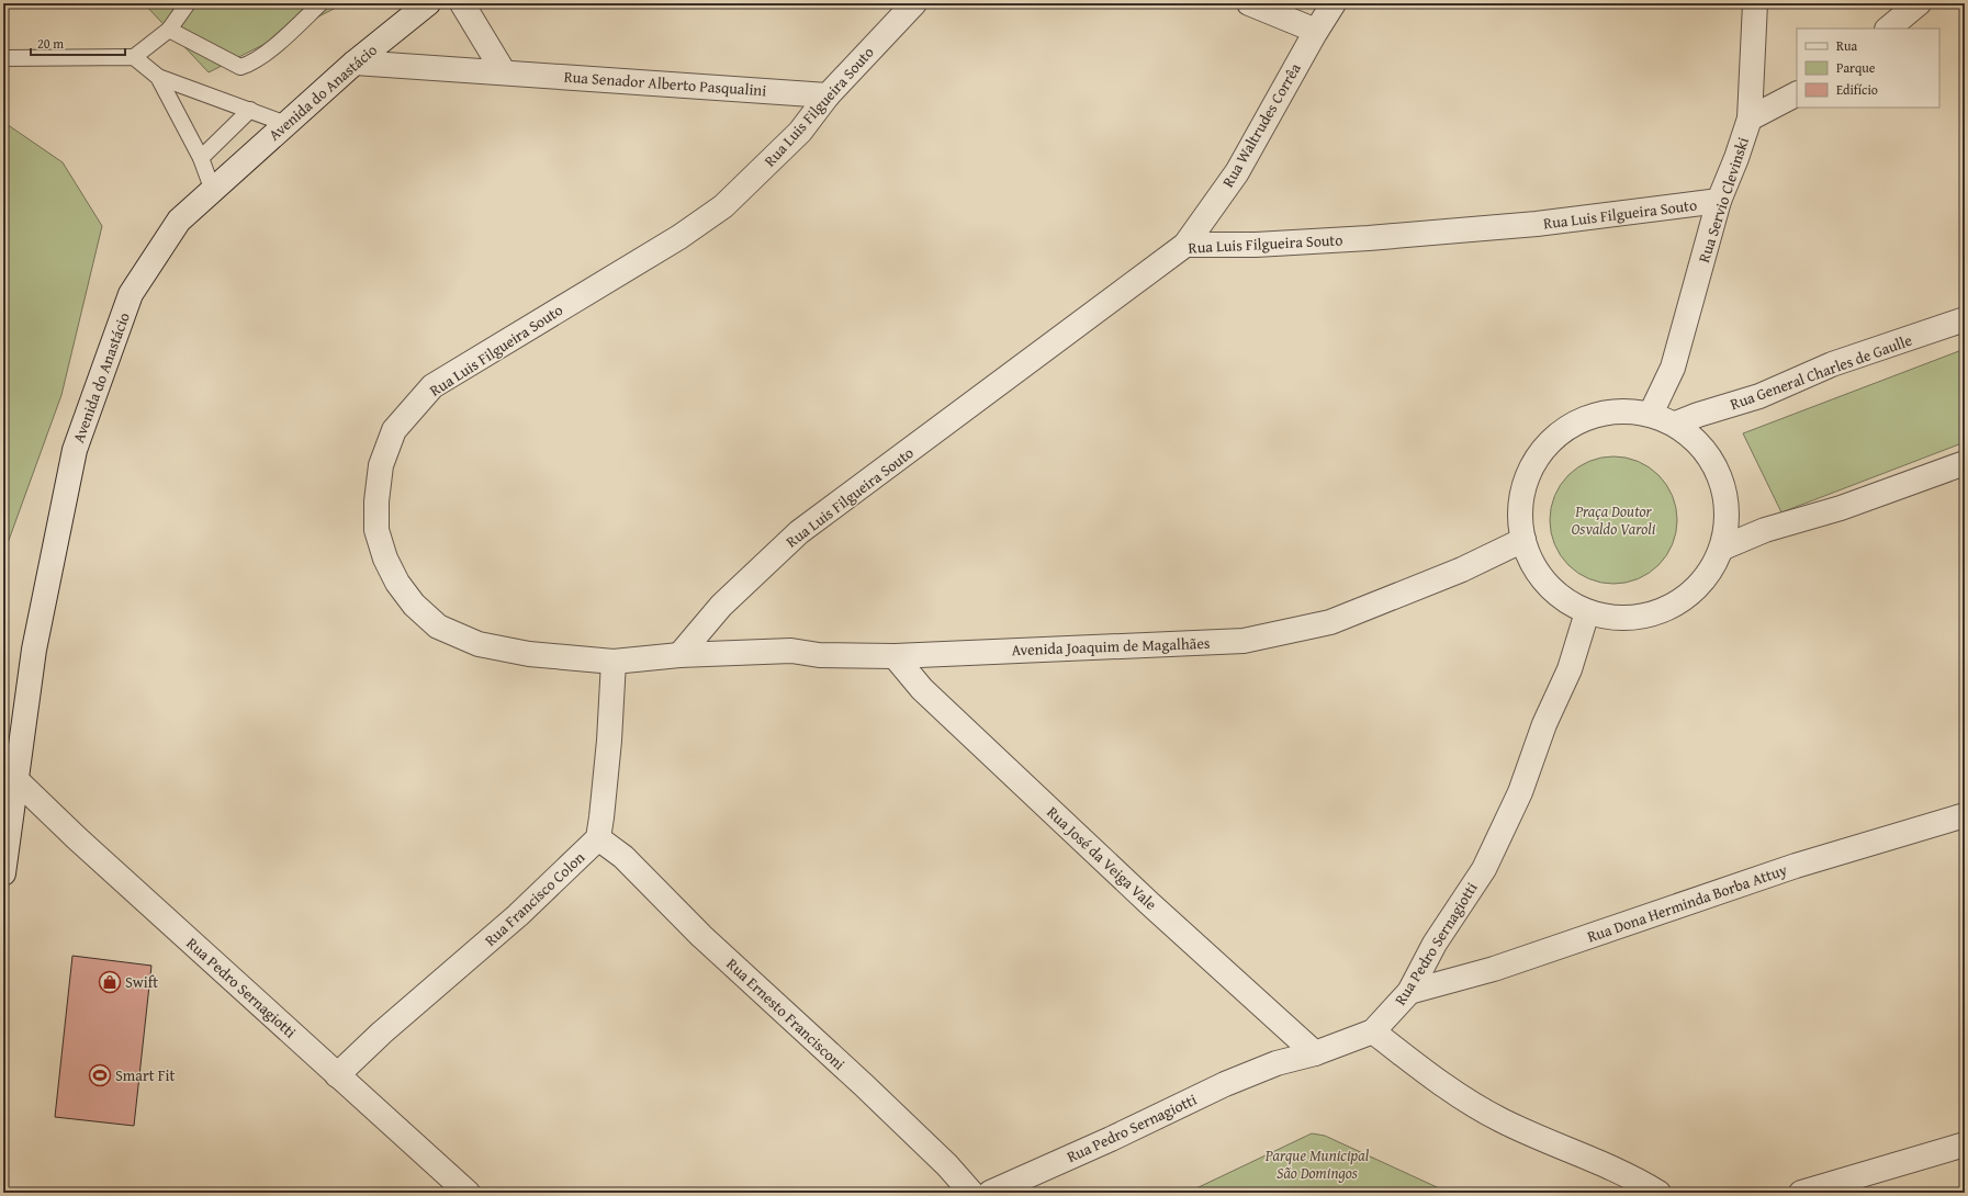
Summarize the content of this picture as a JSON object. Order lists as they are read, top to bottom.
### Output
{
  "streets": {
    "street": [
      "Rua Senador Alberto Pasqualini",
      "Avenida do Anastácio",
      "Rua Luis Filgueira Souto",
      "Rua Waltrudes Corrêa",
      "Rua Servio Clevinski",
      "Rua General Charles de Gaulle",
      "Avenida Joaquim de Magalhães",
      "Rua José da Veiga Vale",
      "Rua Francisco Colon",
      "Rua Dona Herminda Borba Attuy",
      "Rua Pedro Sernagiotti",
      "Rua Ernesto Francisconi"
    ]
  },
  "crossings": [
    ["Rua Senador Alberto Pasqualini", "Avenida do Anastácio"],
    ["Rua Senador Alberto Pasqualini", "Rua Luis Filgueira Souto"],
    ["Avenida do Anastácio", "Rua Pedro Sernagiotti"],
    ["Rua Luis Filgueira Souto", "Rua Waltrudes Corrêa"],
    ["Rua Luis Filgueira Souto", "Rua Servio Clevinski"],
    ["Rua Luis Filgueira Souto", "Avenida Joaquim de Magalhães"],
    ["Rua Luis Filgueira Souto", "Rua Francisco Colon"],
    ["Avenida Joaquim de Magalhães", "Rua José da Veiga Vale"],
    ["Rua José da Veiga Vale", "Rua Pedro Sernagiotti"],
    ["Rua Francisco Colon", "Rua Pedro Sernagiotti"],
    ["Rua Francisco Colon", "Rua Ernesto Francisconi"],
    ["Rua Dona Herminda Borba Attuy", "Rua Pedro Sernagiotti"]
  ],
  "parks": ["Praça Doutor Osvaldo Varoli", "Parque Municipal São Domingos"],
  "places": {
    "shop": ["Swift"],
    "sports": ["Smart Fit"]
  },
  "legend": ["Rua", "Parque", "Edifício"],
  "scale_bar": "20 m"
}
